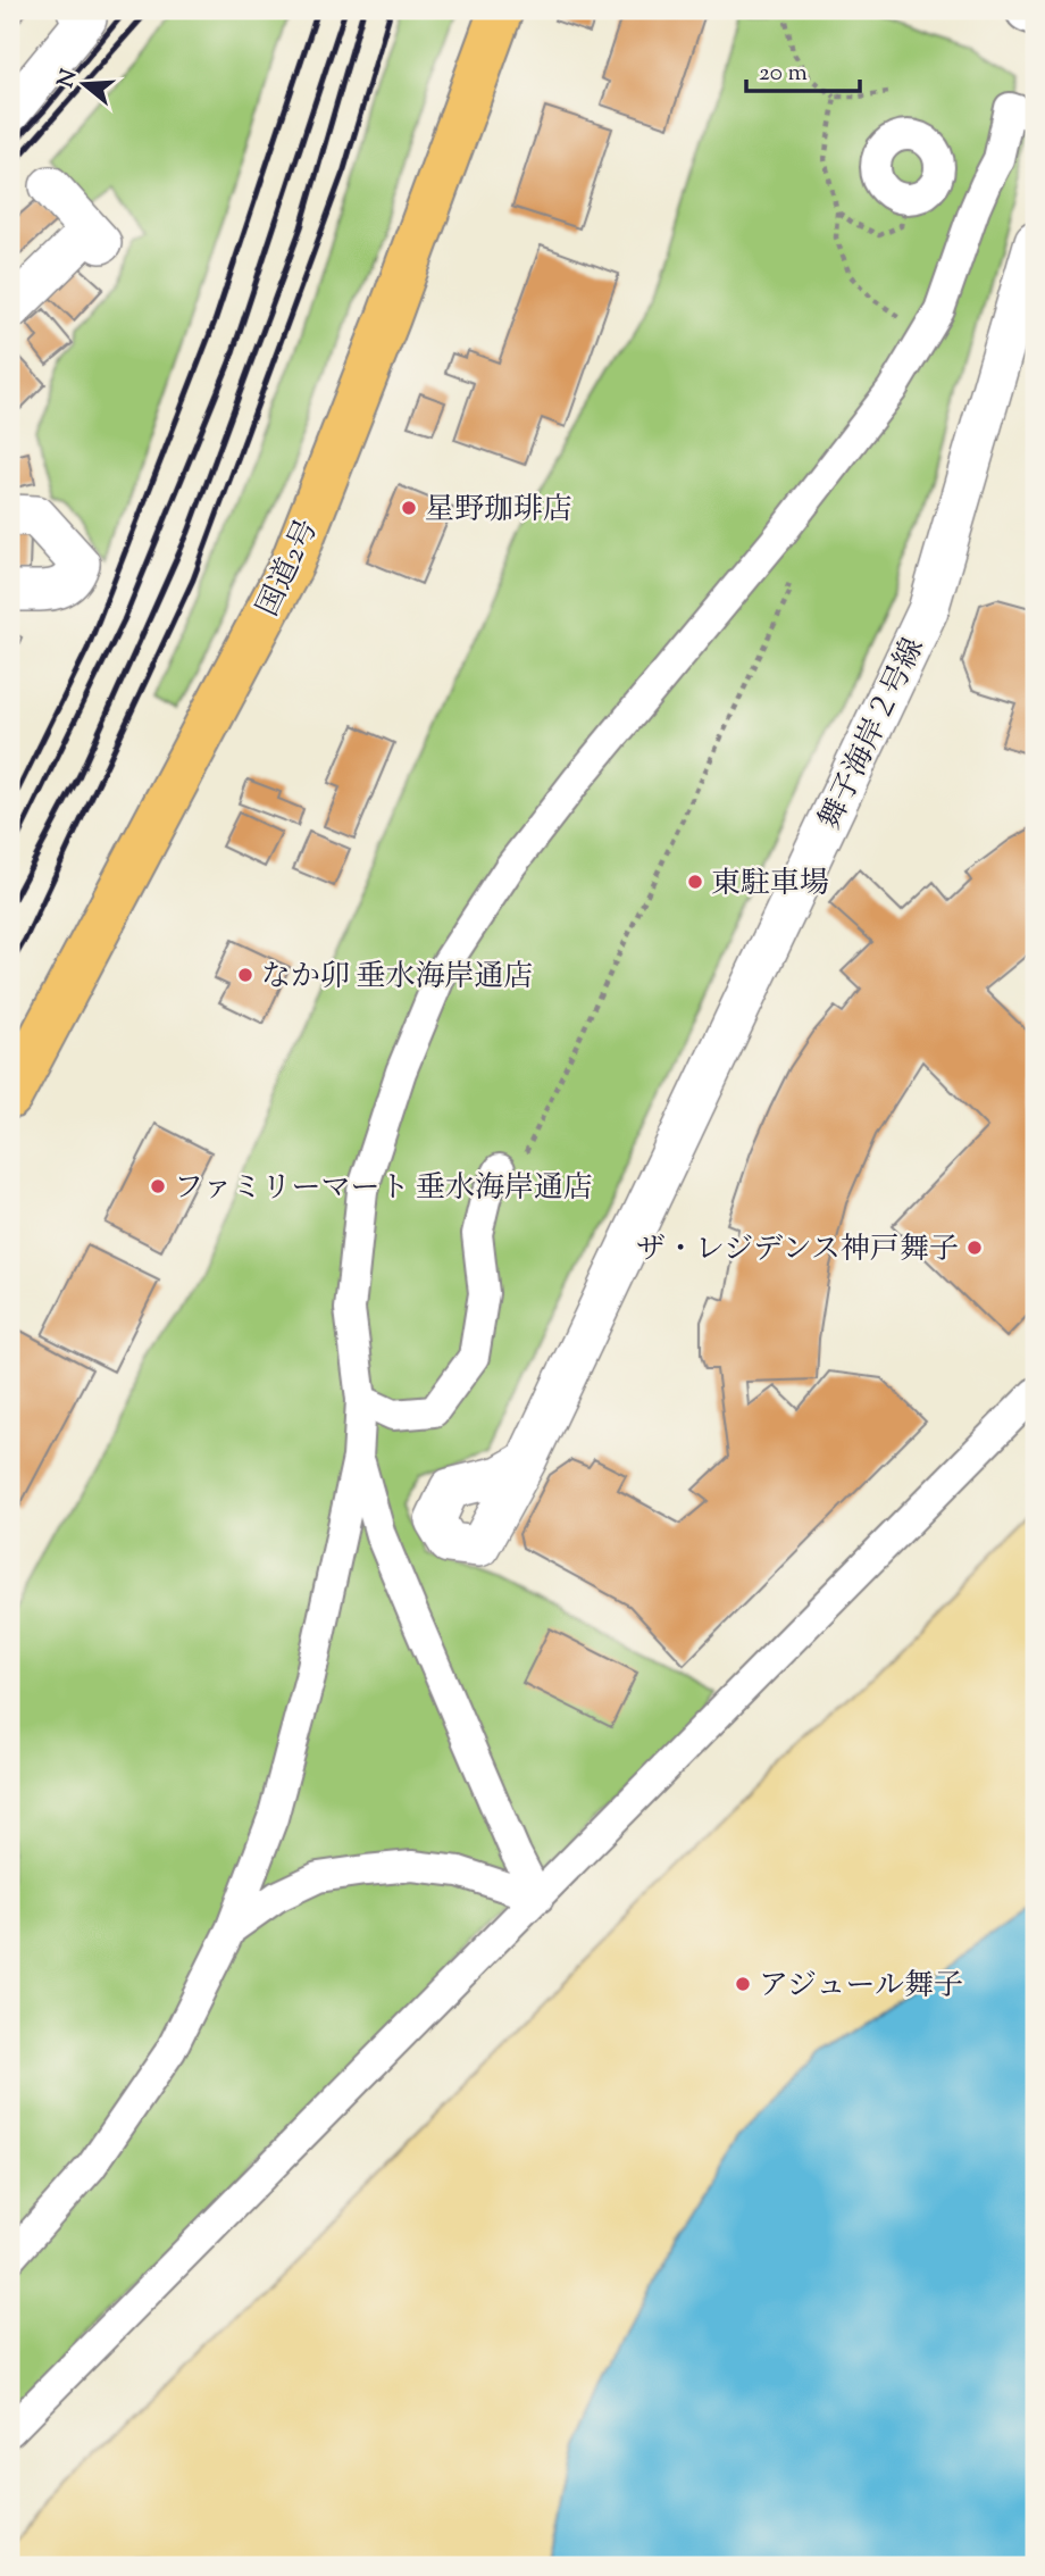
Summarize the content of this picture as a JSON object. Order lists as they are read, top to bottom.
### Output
{
  "streets": {
    "highway": ["国道2号"],
    "street": ["舞子海岸２号線"]
  },
  "places": [
    "星野珈琲店",
    "東駐車場",
    "なか卯 垂水海岸通店",
    "ファミリーマート 垂水海岸通店",
    "ザ・レジデンス神戸舞子",
    "アジュール舞子"
  ],
  "scale_bar": "20 m",
  "north": "left"
}
